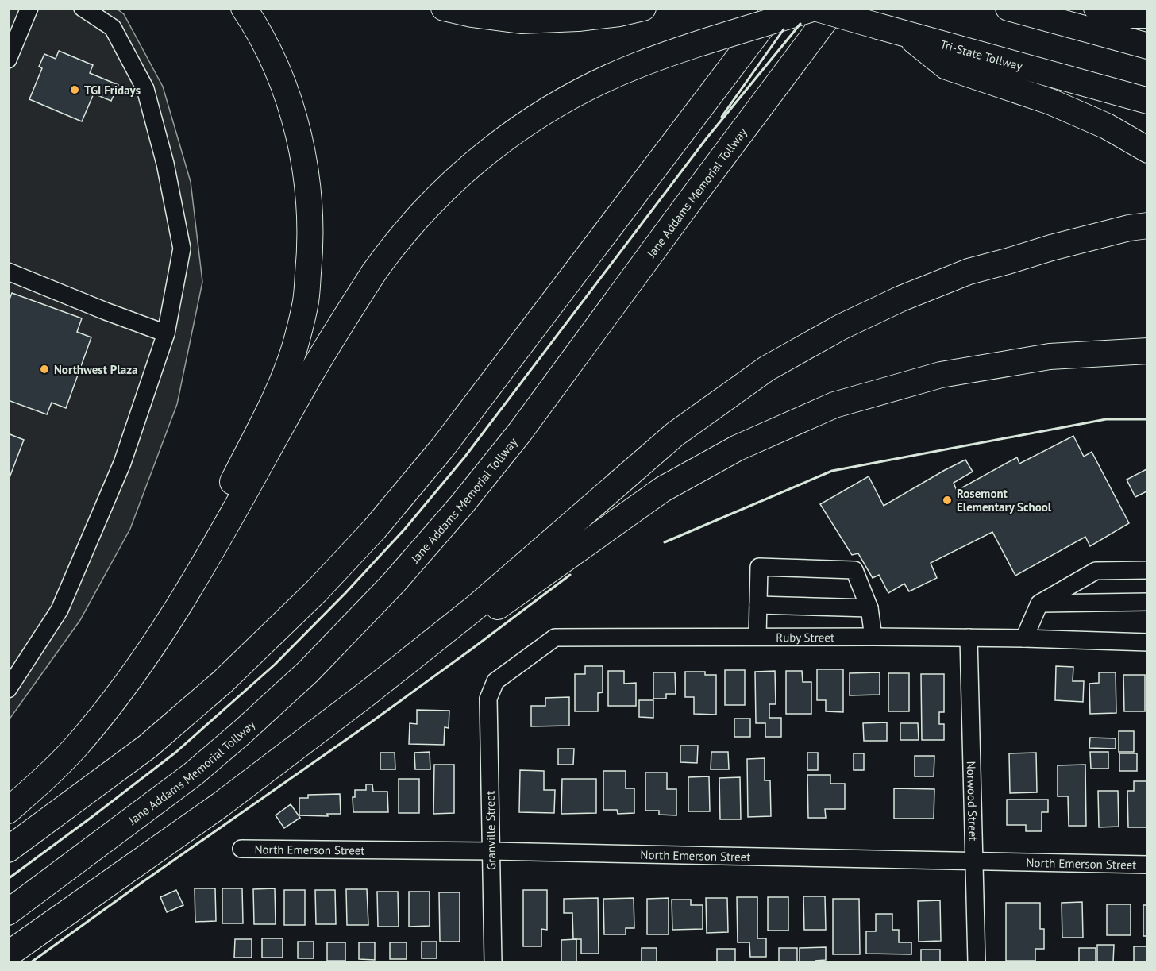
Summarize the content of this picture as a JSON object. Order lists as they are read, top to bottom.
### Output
{
  "streets": {
    "highway": ["Tri-State Tollway", "Jane Addams Memorial Tollway"],
    "street": [
      "Ruby Street",
      "Norwood Street",
      "Granville Street",
      "North Emerson Street"
    ]
  },
  "crossings": [
    ["Ruby Street", "Norwood Street"],
    ["Ruby Street", "Granville Street"],
    ["Norwood Street", "North Emerson Street"],
    ["Granville Street", "North Emerson Street"]
  ],
  "places": ["TGI Fridays", "Northwest Plaza", "Rosemont Elementary School"]
}
